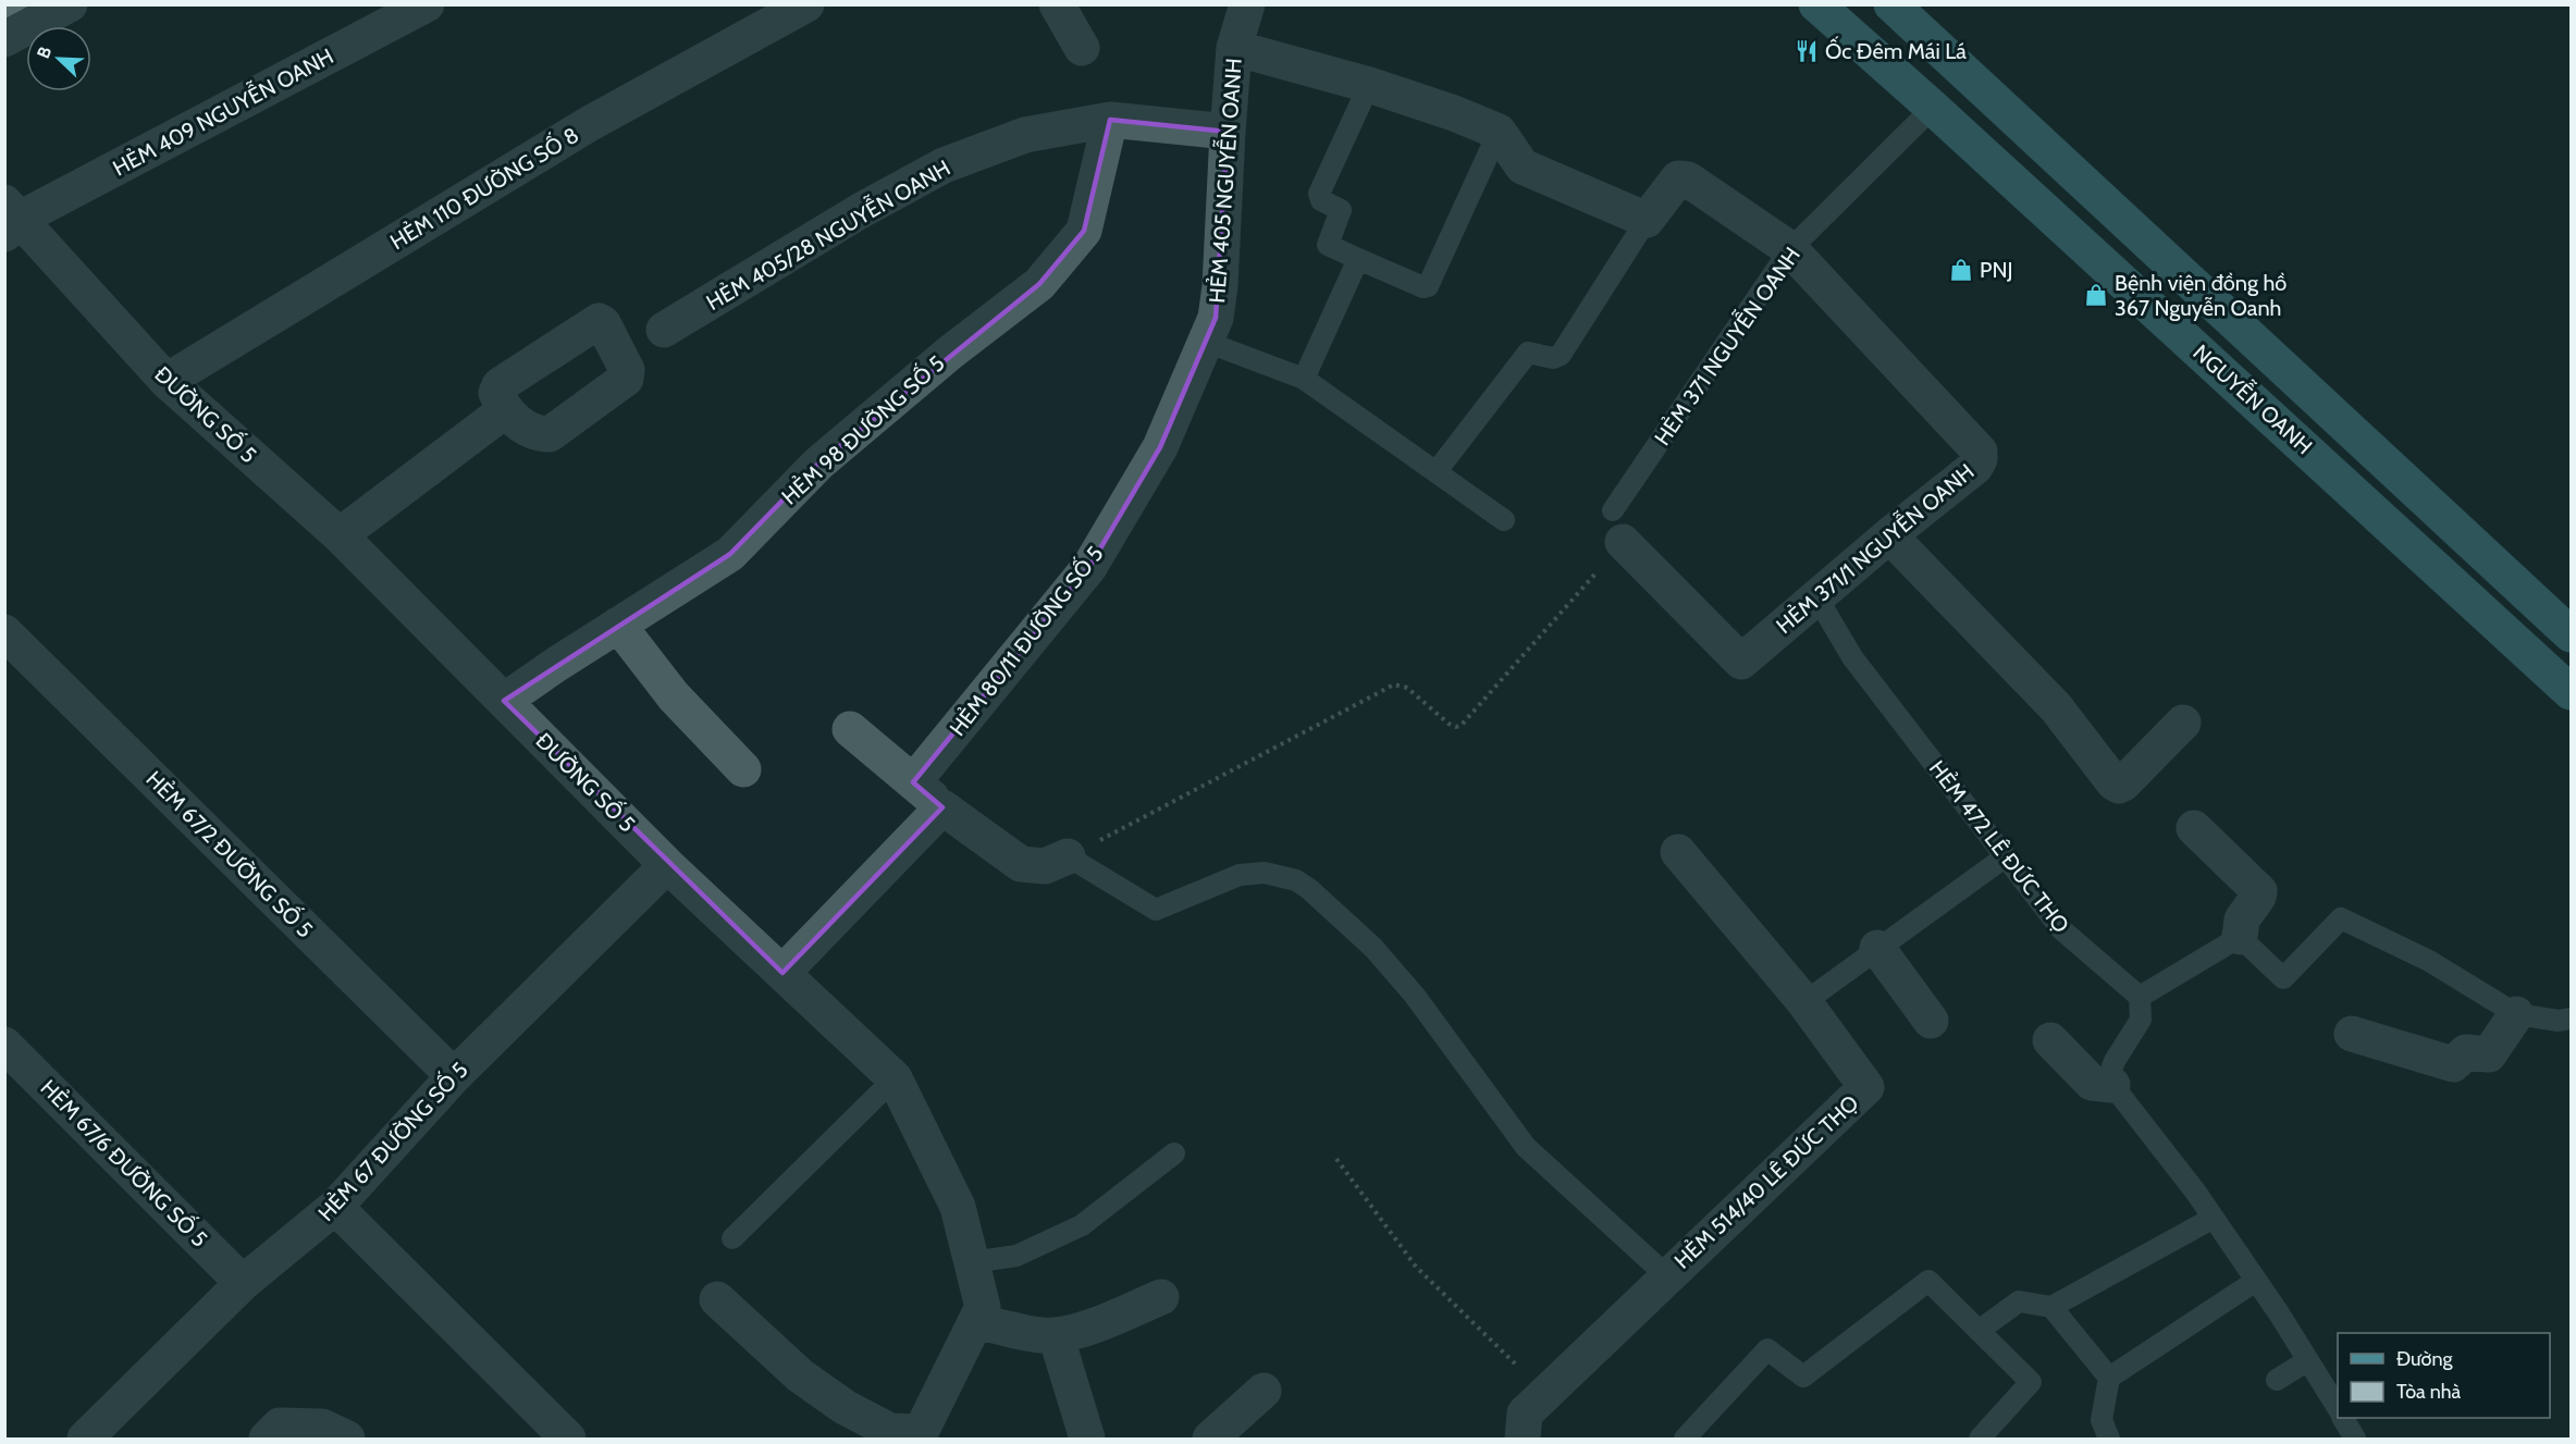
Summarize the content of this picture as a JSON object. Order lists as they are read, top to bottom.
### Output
{
  "streets": {
    "main road": ["NGUYỄN OANH"],
    "street": [
      "HẺM 409 NGUYỄN OANH",
      "HẺM 405 NGUYỄN OANH",
      "HẺM 110 ĐƯỜNG SỐ 8",
      "HẺM 405/28 NGUYỄN OANH",
      "ĐƯỜNG SỐ 5",
      "HẺM 98 ĐƯỜNG SỐ 5",
      "HẺM 371/1 NGUYỄN OANH",
      "HẺM 80/11 ĐƯỜNG SỐ 5",
      "HẺM 67/2 ĐƯỜNG SỐ 5",
      "HẺM 67 ĐƯỜNG SỐ 5",
      "HẺM 67/6 ĐƯỜNG SỐ 5",
      "HẺM 514/40 LÊ ĐỨC THỌ"
    ],
    "lane": ["HẺM 371 NGUYỄN OANH", "HẺM 472 LÊ ĐỨC THỌ"]
  },
  "crossings": [
    ["HẺM 409 NGUYỄN OANH", "ĐƯỜNG SỐ 5"],
    ["HẺM 405 NGUYỄN OANH", "HẺM 405/28 NGUYỄN OANH"],
    ["HẺM 405 NGUYỄN OANH", "HẺM 80/11 ĐƯỜNG SỐ 5"],
    ["HẺM 110 ĐƯỜNG SỐ 8", "ĐƯỜNG SỐ 5"],
    ["HẺM 405/28 NGUYỄN OANH", "HẺM 98 ĐƯỜNG SỐ 5"],
    ["HẺM 371 NGUYỄN OANH", "NGUYỄN OANH"],
    ["HẺM 371 NGUYỄN OANH", "HẺM 371/1 NGUYỄN OANH"],
    ["ĐƯỜNG SỐ 5", "HẺM 98 ĐƯỜNG SỐ 5"],
    ["ĐƯỜNG SỐ 5", "HẺM 67 ĐƯỜNG SỐ 5"],
    ["HẺM 371/1 NGUYỄN OANH", "HẺM 472 LÊ ĐỨC THỌ"],
    ["HẺM 67/2 ĐƯỜNG SỐ 5", "HẺM 67 ĐƯỜNG SỐ 5"],
    ["HẺM 67 ĐƯỜNG SỐ 5", "HẺM 67/6 ĐƯỜNG SỐ 5"]
  ],
  "places": {
    "restaurant": ["Ốc Đêm Mái Lá"],
    "shop": ["PNJ", "Bệnh viện đồng hồ 367 Nguyễn Oanh"]
  },
  "legend": ["Đường", "Tòa nhà"],
  "north": "top left"
}
